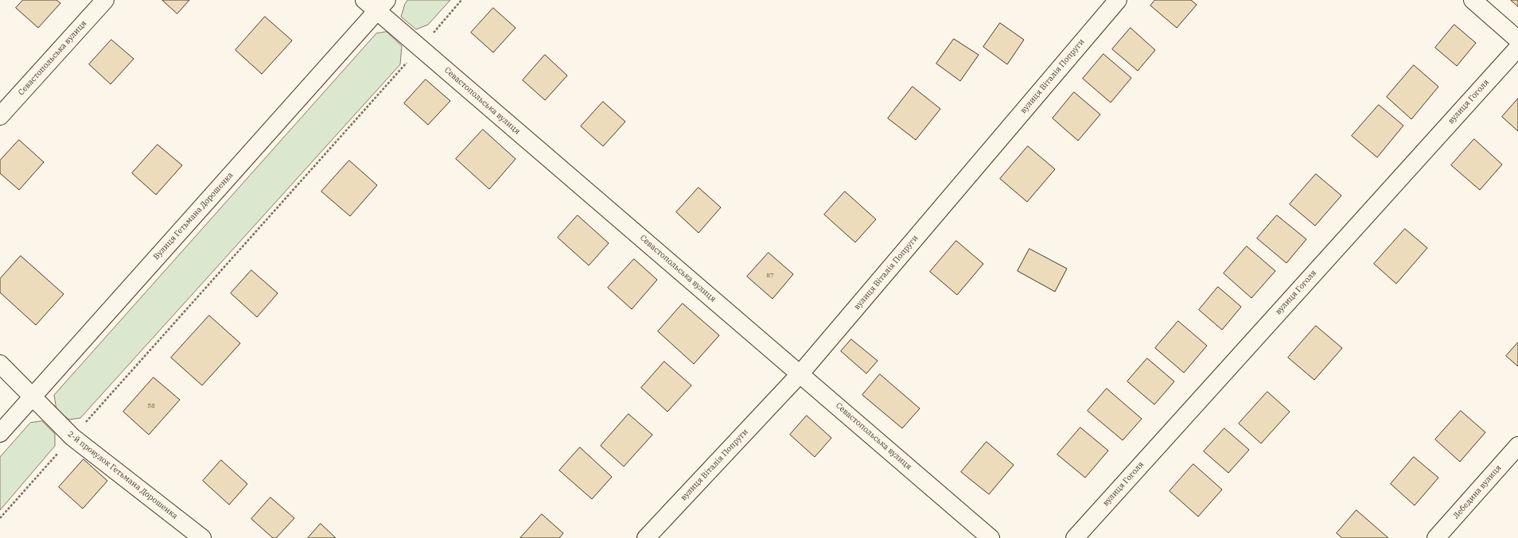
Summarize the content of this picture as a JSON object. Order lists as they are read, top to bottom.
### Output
{
  "streets": {
    "street": [
      "Севастопольська вулиця",
      "вулиця Віталія Попруги",
      "вулиця Гоголя",
      "Вулиця Гетьмана Дорошенка",
      "2-й провулок Гетьмана Дорошенка",
      "Лебедина вулиця"
    ]
  },
  "crossings": [
    ["Севастопольська вулиця", "вулиця Віталія Попруги"],
    ["Севастопольська вулиця", "Вулиця Гетьмана Дорошенка"],
    ["Вулиця Гетьмана Дорошенка", "2-й провулок Гетьмана Дорошенка"]
  ],
  "house_numbers": ["87", "58"]
}
